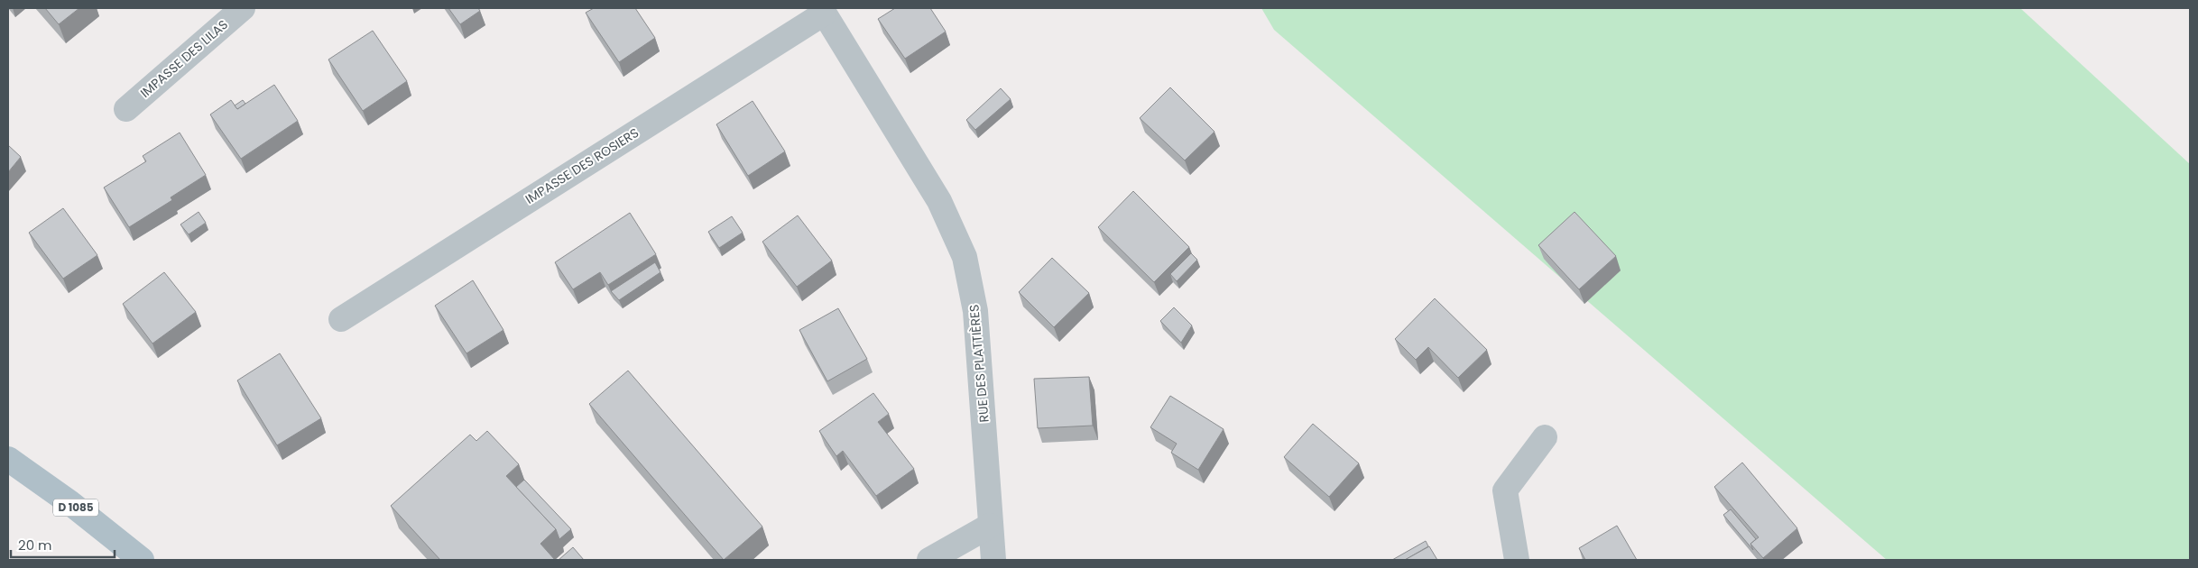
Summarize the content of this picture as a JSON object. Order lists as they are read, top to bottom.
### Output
{
  "streets": {
    "main road": ["D 1085"],
    "street": ["IMPASSE DES LILAS", "IMPASSE DES ROSIERS", "RUE DES PLATTIÈRES"]
  },
  "crossings": [
    ["IMPASSE DES ROSIERS", "RUE DES PLATTIÈRES"]
  ],
  "scale_bar": "20 m"
}
